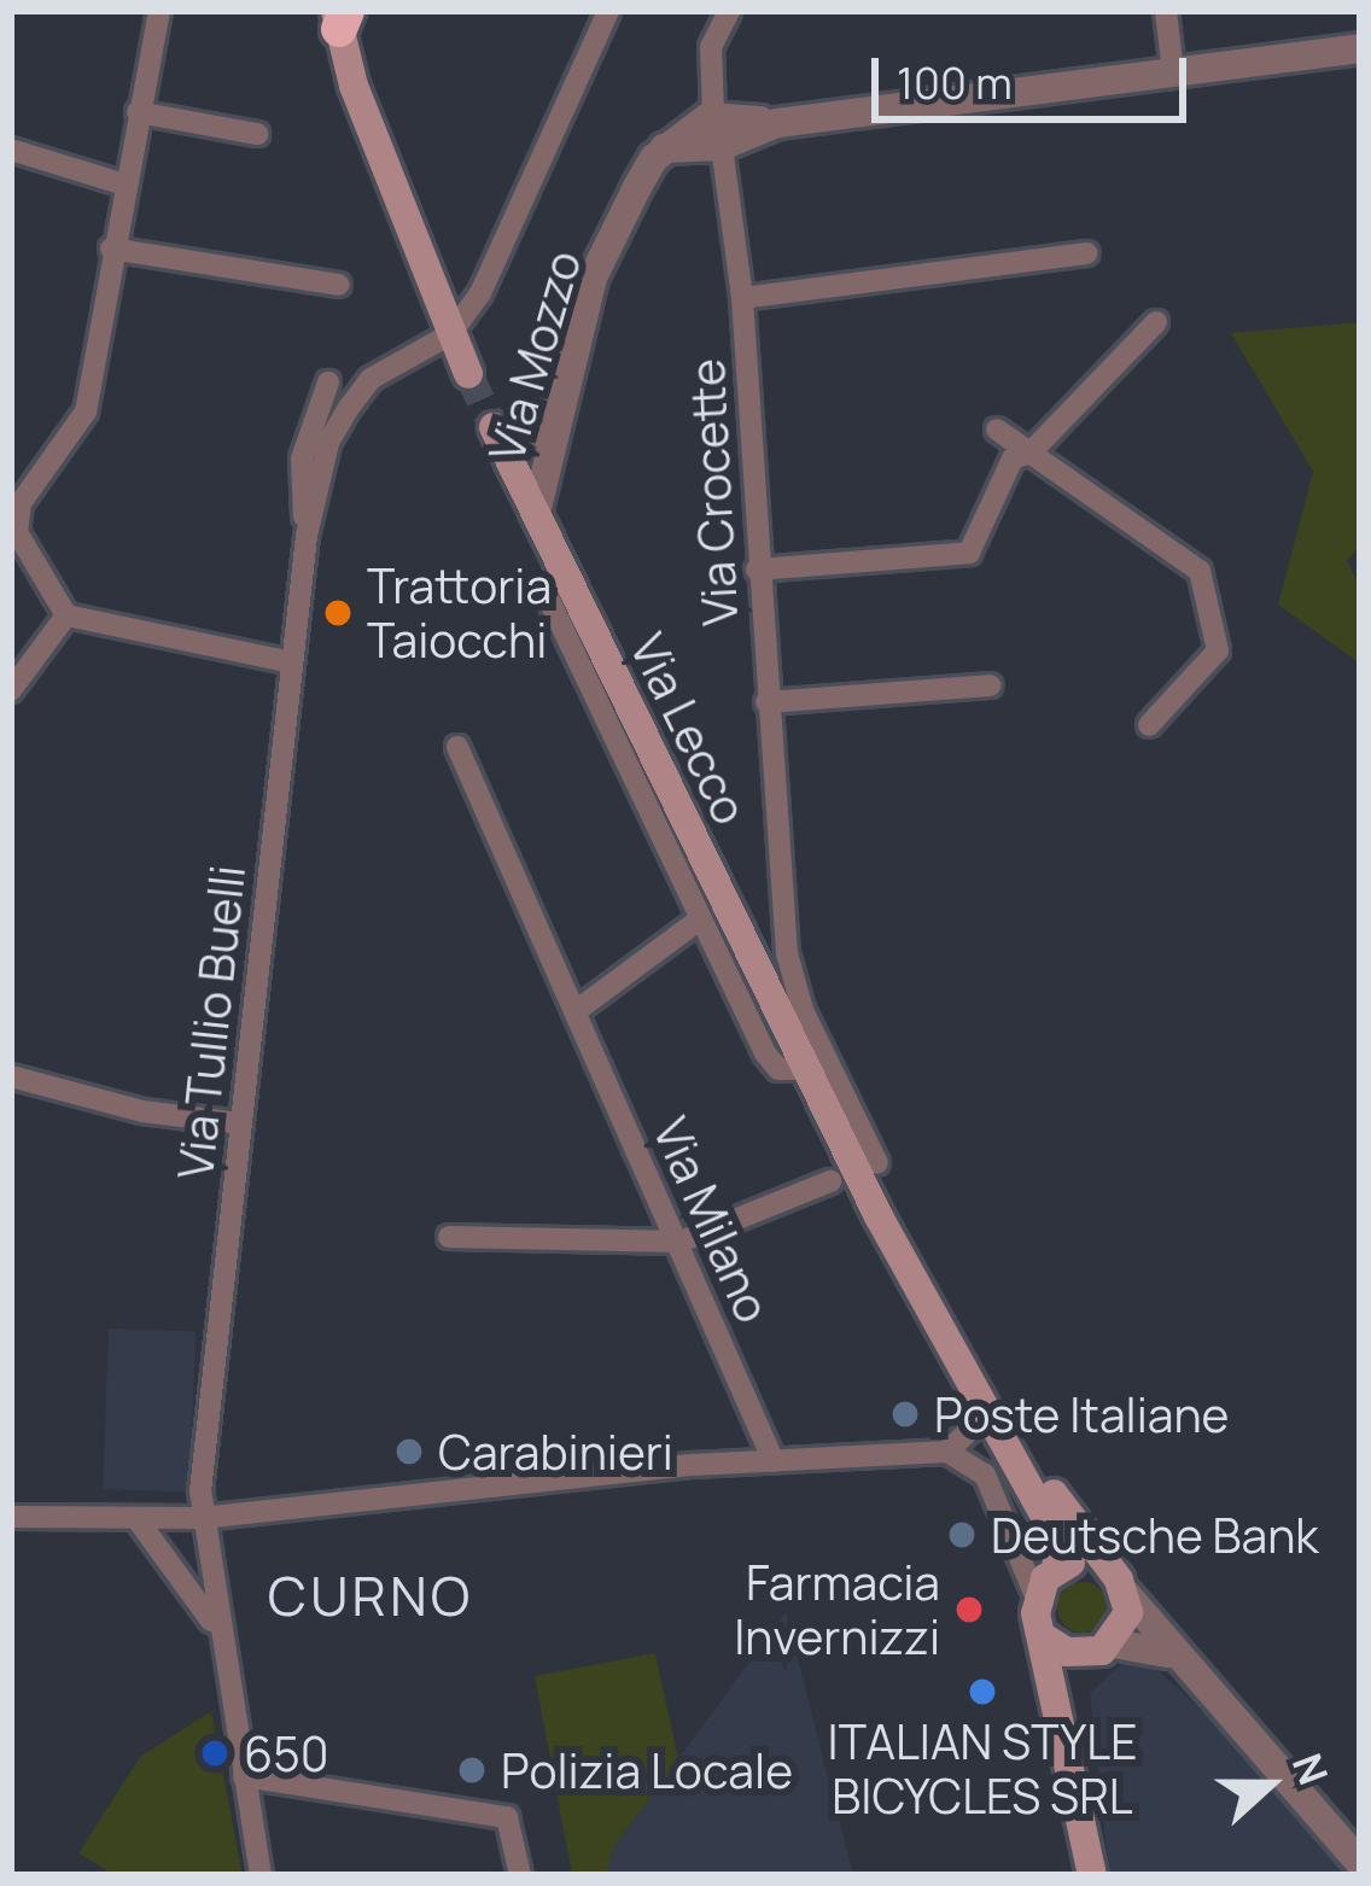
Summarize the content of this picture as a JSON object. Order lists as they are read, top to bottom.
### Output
{
  "streets": {
    "main road": ["Via Lecco"],
    "street": [
      "Via Mozzo",
      "Via Crocette",
      "Via Tullio Buelli",
      "Via Milano"
    ]
  },
  "crossings": [
    ["Via Mozzo", "Via Crocette"],
    ["Via Mozzo", "Via Lecco"]
  ],
  "districts": ["CURNO"],
  "places": [
    "Trattoria Taiocchi",
    "Poste Italiane",
    "Carabinieri",
    "Deutsche Bank",
    "Farmacia Invernizzi",
    "ITALIAN STYLE BICYCLES SRL",
    "650",
    "Polizia Locale"
  ],
  "scale_bar": "100 m",
  "north": "right"
}
